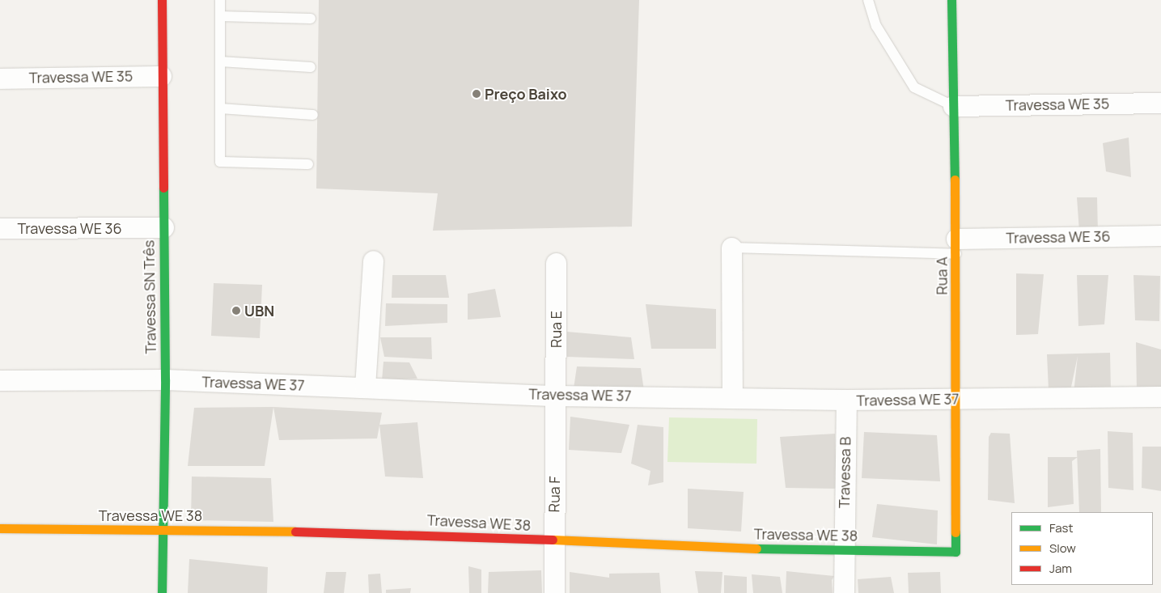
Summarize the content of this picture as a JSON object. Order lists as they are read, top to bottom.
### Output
{
  "streets": {
    "street": [
      "Travessa WE 35",
      "Travessa WE 36",
      "Rua A",
      "Travessa SN Três",
      "Rua E",
      "Travessa WE 37",
      "Travessa B",
      "Rua F",
      "Travessa WE 38"
    ]
  },
  "crossings": [
    ["Travessa WE 35", "Rua A"],
    ["Travessa WE 35", "Travessa SN Três"],
    ["Travessa WE 36", "Rua A"],
    ["Travessa WE 36", "Travessa SN Três"],
    ["Rua A", "Travessa WE 37"],
    ["Rua A", "Travessa WE 38"],
    ["Travessa SN Três", "Travessa WE 37"],
    ["Travessa SN Três", "Travessa WE 38"],
    ["Rua E", "Travessa WE 37"],
    ["Rua E", "Rua F"],
    ["Travessa WE 37", "Travessa B"],
    ["Travessa WE 37", "Rua F"],
    ["Travessa B", "Travessa WE 38"],
    ["Rua F", "Travessa WE 38"]
  ],
  "places": ["Preço Baixo", "UBN"],
  "legend": ["Fast", "Slow", "Jam"]
}
